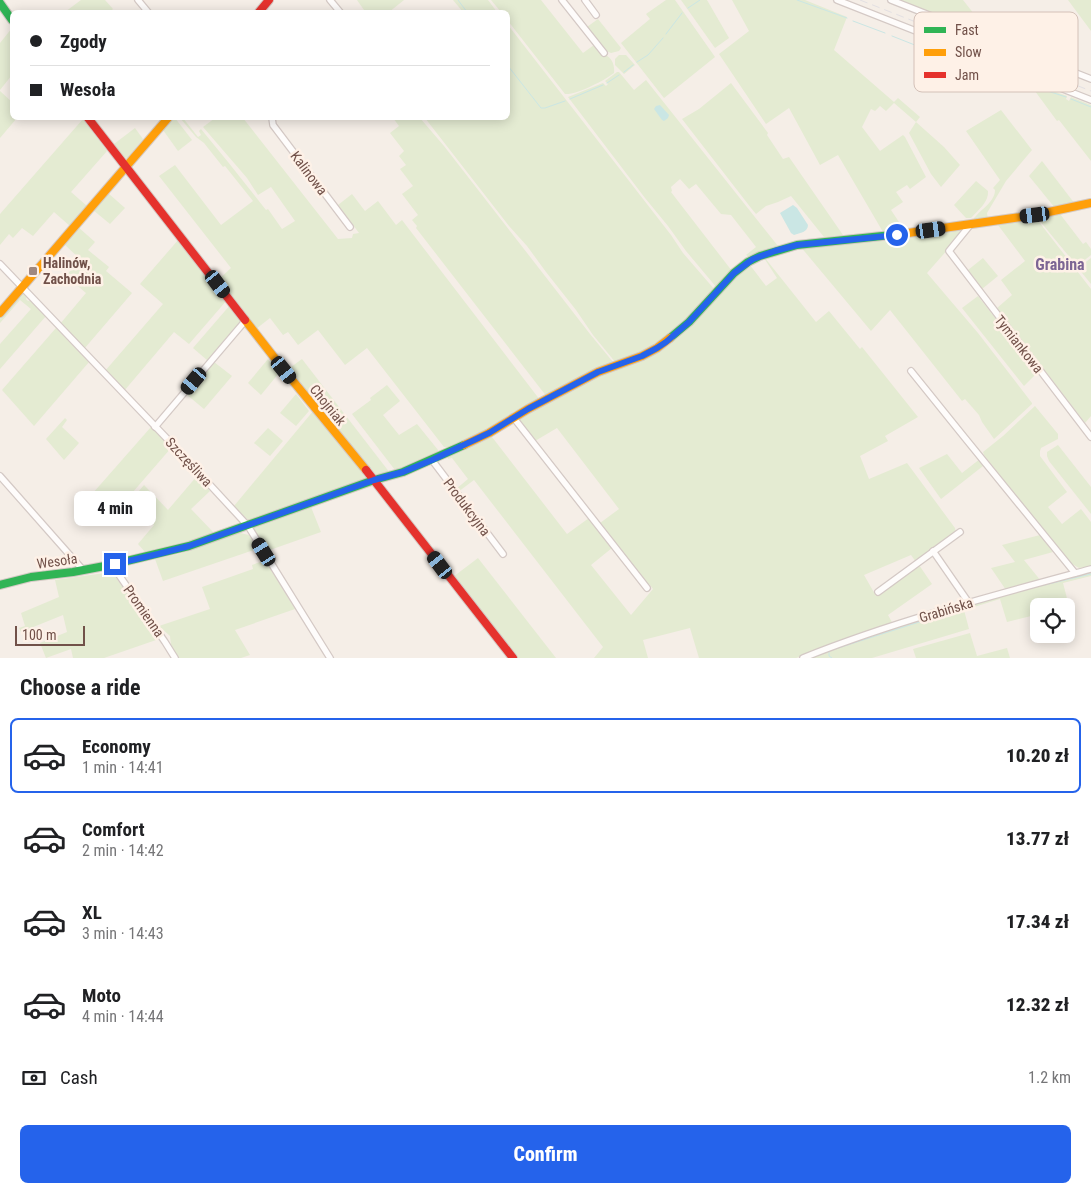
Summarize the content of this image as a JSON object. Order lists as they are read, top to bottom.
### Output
{
  "streets": {
    "street": [
      "Kalinowa",
      "Tymiankowa",
      "Chojniak",
      "Szczęśliwa",
      "Produkcyjna",
      "Wesoła",
      "Grabińska",
      "Promienna"
    ]
  },
  "crossings": [
    ["Tymiankowa", "Wesoła"],
    ["Chojniak", "Wesoła"],
    ["Szczęśliwa", "Wesoła"],
    ["Produkcyjna", "Wesoła"],
    ["Wesoła", "Promienna"]
  ],
  "districts": ["Grabina"],
  "places": {
    "transit": ["Halinów, Zachodnia"]
  },
  "legend": ["Fast", "Slow", "Jam"],
  "scale_bar": "100 m",
  "page": {
    "banner": ["Zgody", "Wesoła"],
    "bubble": "4 min",
    "scale": "100 m",
    "heading": "Choose a ride",
    "list": [
      {
        "name": "Economy",
        "note": "1 min · 14:41",
        "value": "10.20 zł"
      },
      {
        "name": "Comfort",
        "note": "2 min · 14:42",
        "value": "13.77 zł"
      },
      {
        "name": "XL",
        "note": "3 min · 14:43",
        "value": "17.34 zł"
      },
      {
        "name": "Moto",
        "note": "4 min · 14:44",
        "value": "12.32 zł"
      }
    ],
    "pay": ["Cash", "1.2 km"],
    "buttons": "Confirm"
  }
}
